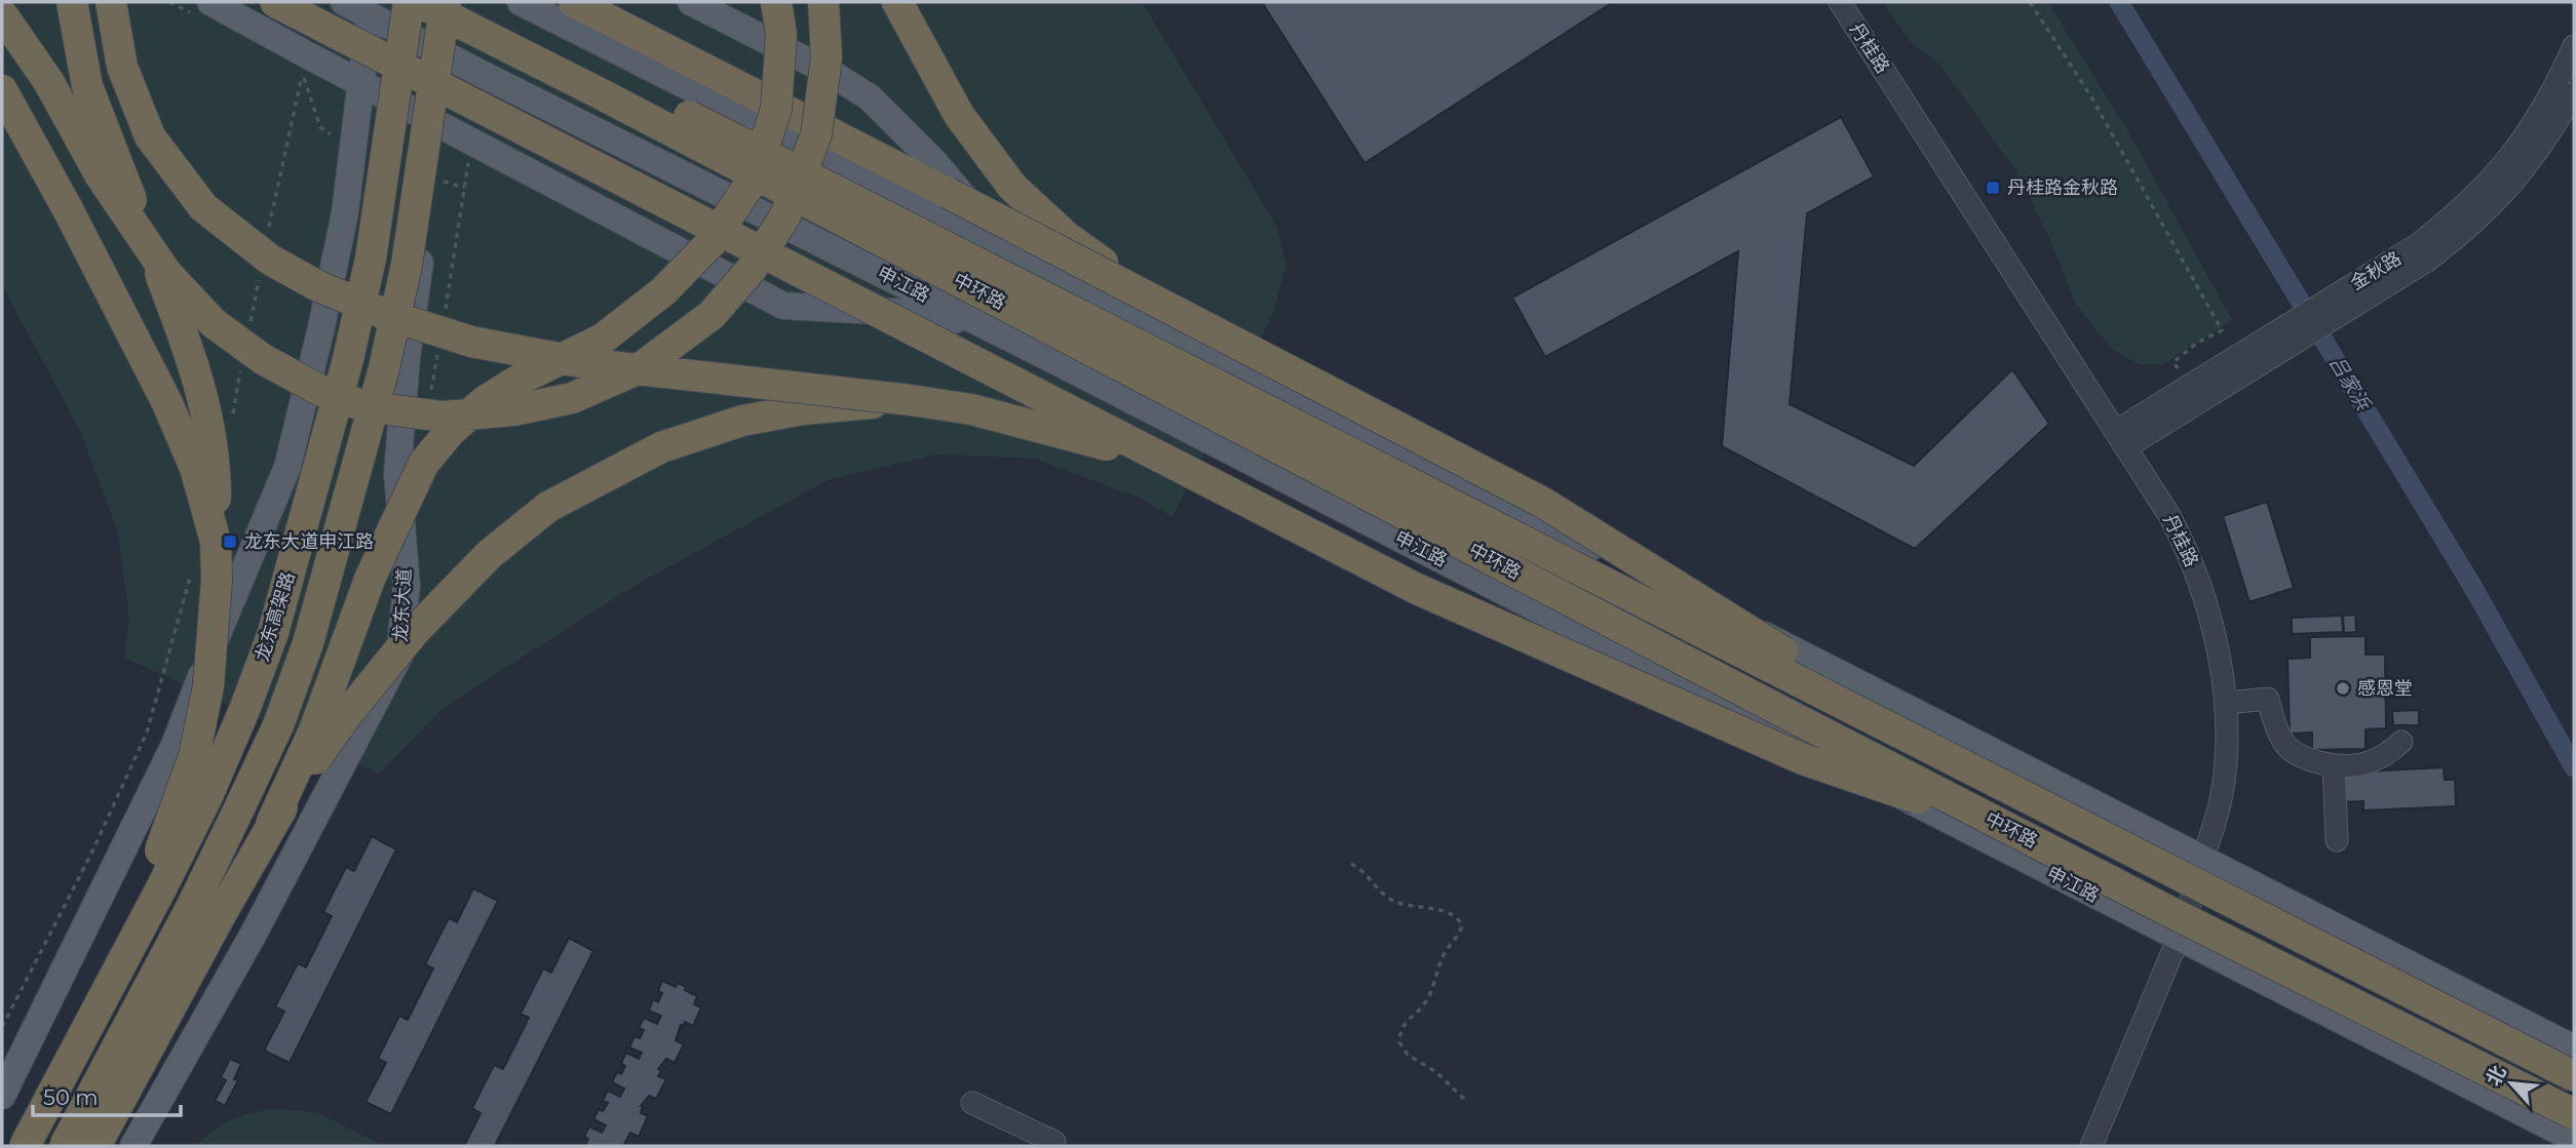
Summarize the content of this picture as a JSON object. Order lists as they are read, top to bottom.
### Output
{
  "streets": {
    "highway": ["中环路", "龙东高架路"],
    "main road": ["申江路", "龙东大道"],
    "street": ["丹桂路", "金秋路"]
  },
  "crossings": [
    ["丹桂路", "金秋路"],
    ["丹桂路", "申江路"],
    ["丹桂路", "中环路"],
    ["申江路", "中环路"],
    ["申江路", "龙东大道"]
  ],
  "water": ["吕家浜"],
  "places": {
    "transit": ["丹桂路金秋路", "龙东大道申江路"],
    "other": ["感恩堂"]
  },
  "scale_bar": "50 m",
  "north": "top left"
}
